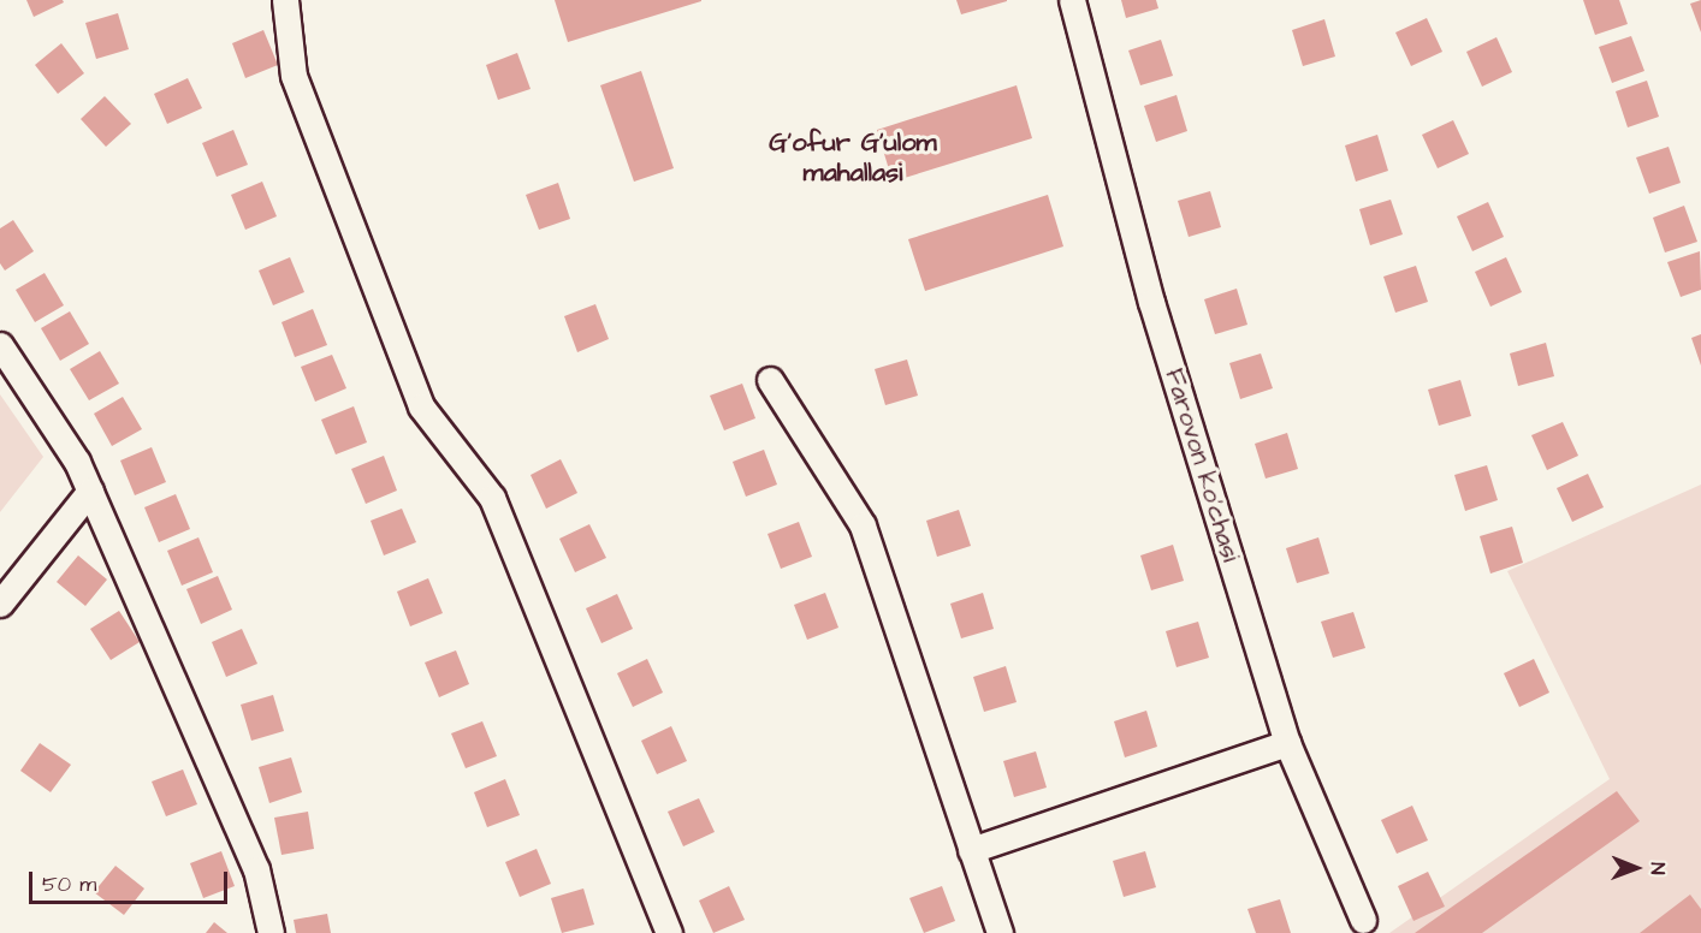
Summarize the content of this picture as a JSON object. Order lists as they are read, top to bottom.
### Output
{
  "streets": {
    "street": ["Farovon ko'chasi"]
  },
  "districts": ["G'ofur G'ulom mahallasi"],
  "scale_bar": "50 m",
  "north": "right"
}
